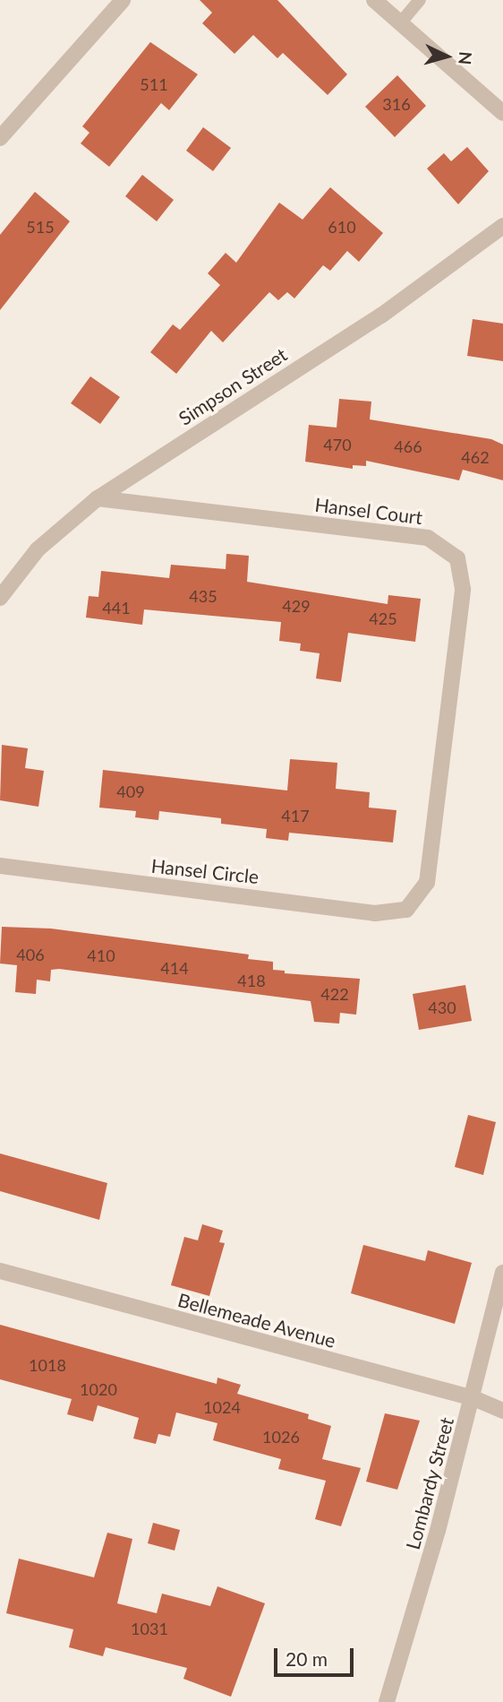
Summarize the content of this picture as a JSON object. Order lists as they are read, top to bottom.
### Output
{
  "streets": {
    "street": [
      "Simpson Street",
      "Hansel Court",
      "Hansel Circle",
      "Bellemeade Avenue",
      "Lombardy Street"
    ]
  },
  "crossings": [
    ["Simpson Street", "Hansel Court"],
    ["Hansel Court", "Hansel Circle"],
    ["Bellemeade Avenue", "Lombardy Street"]
  ],
  "house_numbers": [
    "511",
    "316",
    "515",
    "610",
    "470",
    "466",
    "462",
    "435",
    "429",
    "441",
    "425",
    "409",
    "417",
    "406",
    "410",
    "414",
    "418",
    "422",
    "430",
    "1018",
    "1020",
    "1024",
    "1026",
    "1031"
  ],
  "scale_bar": "20 m",
  "north": "right"
}
